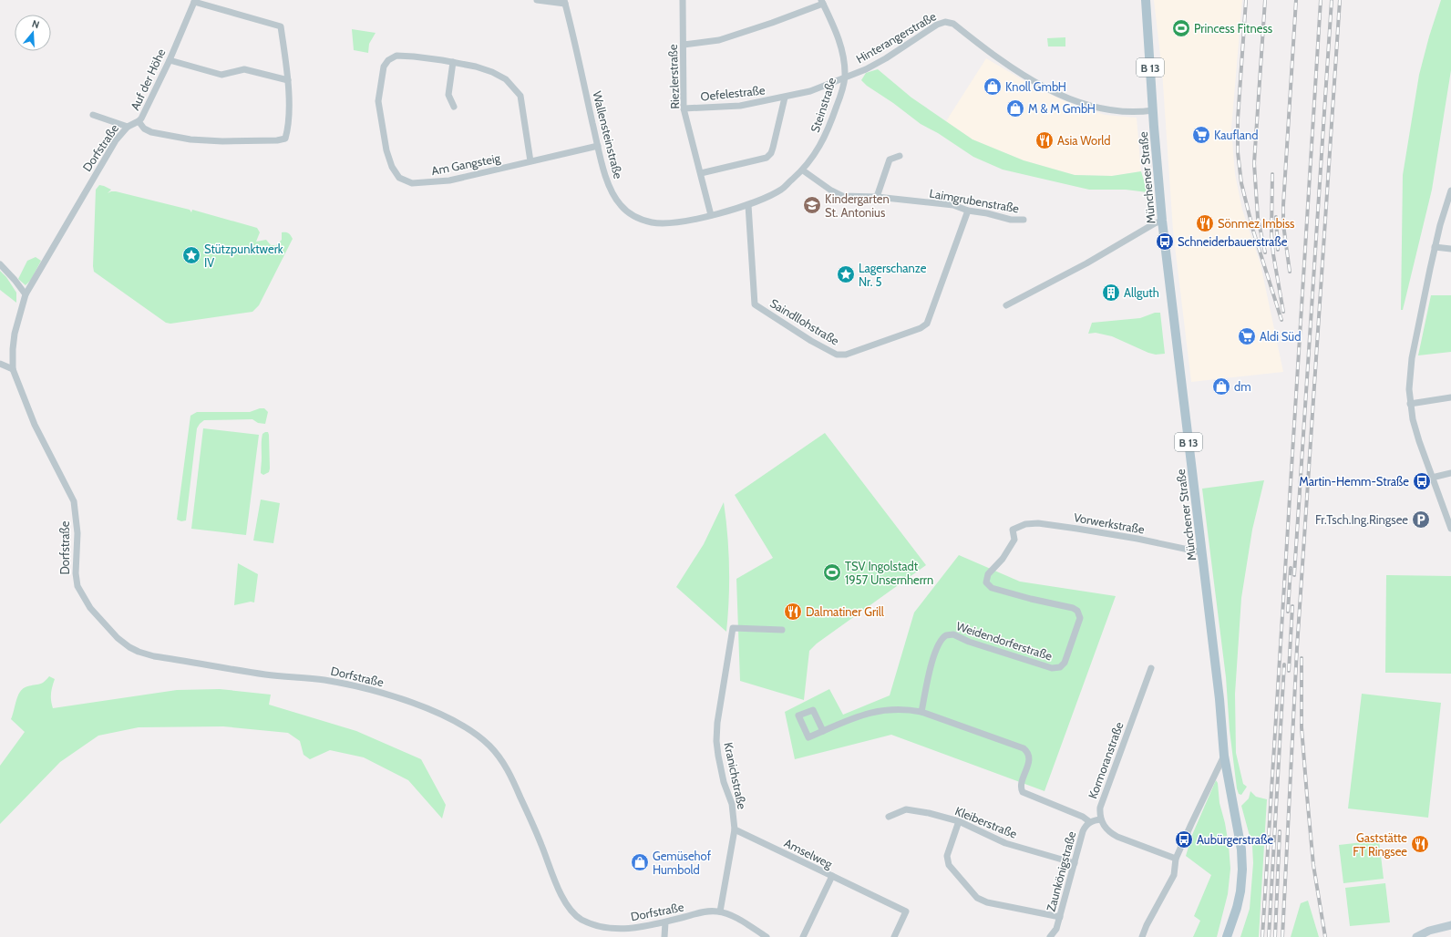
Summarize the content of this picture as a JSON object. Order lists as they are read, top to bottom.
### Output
{
  "streets": {
    "main road": ["B 13", "Münchener Straße"],
    "street": [
      "Hinterangerstraße",
      "Riezlerstraße",
      "Auf der Höhe",
      "Oefelestraße",
      "Steinstraße",
      "Wallensteinstraße",
      "Dorfstraße",
      "Am Gangsteig",
      "Laimgrubenstraße",
      "Saindllohstraße",
      "Vorwerkstraße",
      "Weidendorferstraße",
      "Kormoranstraße",
      "Kranichstraße",
      "Kleiberstraße",
      "Amselweg",
      "Zaunkönigstraße"
    ]
  },
  "crossings": [
    ["Hinterangerstraße", "Oefelestraße"],
    ["Hinterangerstraße", "Steinstraße"],
    ["Hinterangerstraße", "Münchener Straße"],
    ["Riezlerstraße", "Oefelestraße"],
    ["Riezlerstraße", "Wallensteinstraße"],
    ["Auf der Höhe", "Dorfstraße"],
    ["Oefelestraße", "Steinstraße"],
    ["Steinstraße", "Wallensteinstraße"],
    ["Steinstraße", "Laimgrubenstraße"],
    ["Steinstraße", "Saindllohstraße"],
    ["Wallensteinstraße", "Am Gangsteig"],
    ["Wallensteinstraße", "Saindllohstraße"],
    ["Dorfstraße", "Kranichstraße"],
    ["Münchener Straße", "Vorwerkstraße"],
    ["Laimgrubenstraße", "Saindllohstraße"],
    ["Vorwerkstraße", "Weidendorferstraße"],
    ["Kormoranstraße", "Zaunkönigstraße"],
    ["Kranichstraße", "Amselweg"],
    ["Kleiberstraße", "Zaunkönigstraße"]
  ],
  "places": {
    "sports": ["Princess Fitness", "TSV Ingolstadt 1957 Unsernherrn"],
    "shop": [
      "Knoll GmbH",
      "M & M GmbH",
      "dm",
      "Gemüsehof Humbold"
    ],
    "supermarket": ["Kaufland", "Aldi Süd"],
    "restaurant": [
      "Asia World",
      "Sönmez Imbiss",
      "Dalmatiner Grill",
      "Gaststätte FT Ringsee"
    ],
    "school or university": ["Kindergarten St. Antonius"],
    "bus stop": ["Schneiderbauerstraße", "Martin-Hemm-Straße", "Aubürgerstraße"],
    "place": ["Stützpunktwerk IV", "Lagerschanze Nr. 5"],
    "building": ["Allguth"],
    "parking": ["Fr.Tsch.Ing.Ringsee"]
  },
  "north": "top"
}
